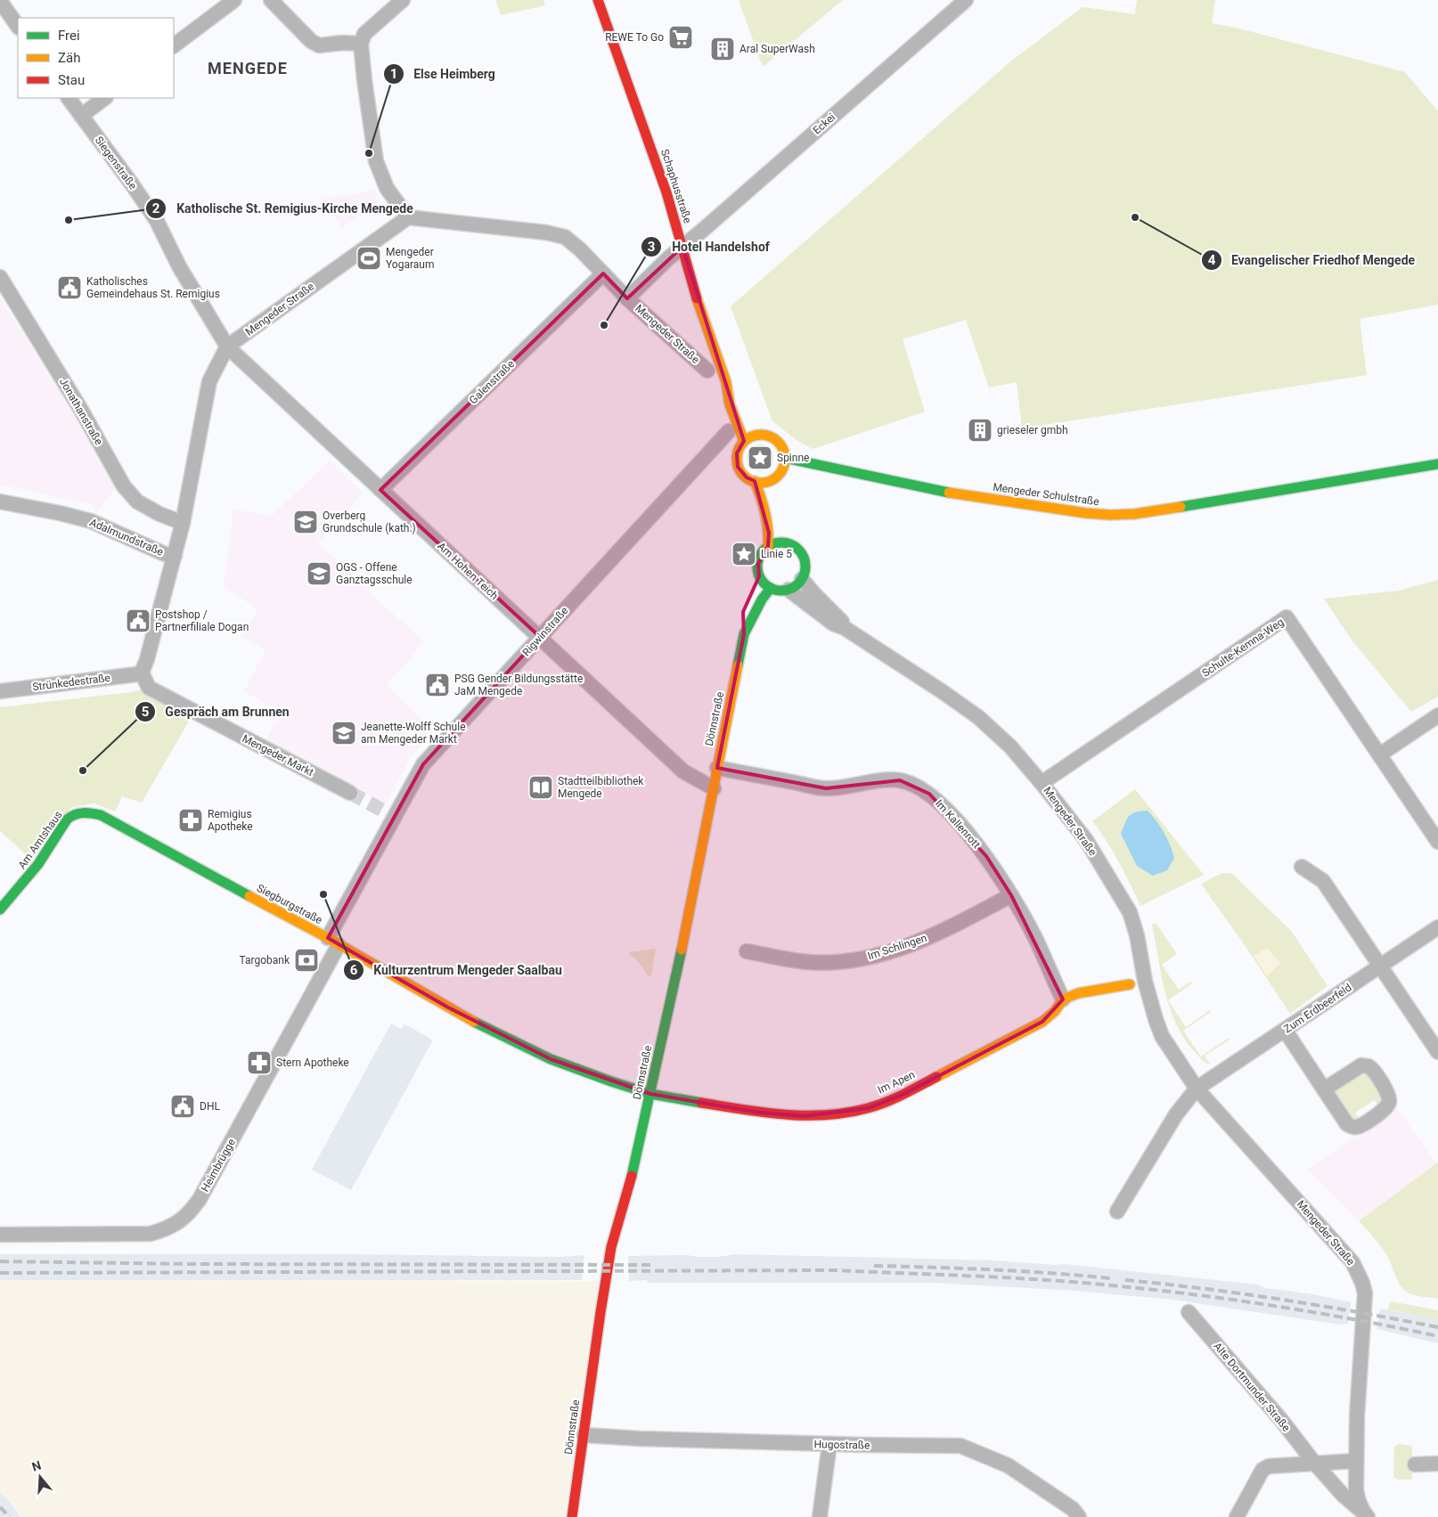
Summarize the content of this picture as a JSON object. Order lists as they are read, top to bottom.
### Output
{
  "streets": {
    "street": [
      "Eckei",
      "Siegenstraße",
      "Schaphusstraße",
      "Mengeder Straße",
      "Galenstraße",
      "Jonathanstraße",
      "Mengeder Schulstraße",
      "Adalmundstraße",
      "Am Hohen Teich",
      "Rigwinstraße",
      "Schulte-Kemna-Weg",
      "Strünkedestraße",
      "Dönnstraße",
      "Mengeder Markt",
      "Im Kallenrott",
      "Am Amtshaus",
      "Siegburgstraße",
      "Im Schlingen",
      "Zum Erdbeerfeld",
      "Im Apen",
      "Heimbrügge",
      "Alte Dortmunder Straße",
      "Hugostraße"
    ]
  },
  "crossings": [
    ["Eckei", "Schaphusstraße"],
    ["Eckei", "Mengeder Straße"],
    ["Siegenstraße", "Mengeder Straße"],
    ["Siegenstraße", "Am Hohen Teich"],
    ["Schaphusstraße", "Mengeder Straße"],
    ["Schaphusstraße", "Mengeder Schulstraße"],
    ["Mengeder Straße", "Galenstraße"],
    ["Mengeder Straße", "Jonathanstraße"],
    ["Mengeder Straße", "Adalmundstraße"],
    ["Mengeder Straße", "Am Hohen Teich"],
    ["Mengeder Straße", "Schulte-Kemna-Weg"],
    ["Mengeder Straße", "Strünkedestraße"],
    ["Mengeder Straße", "Dönnstraße"],
    ["Mengeder Straße", "Mengeder Markt"],
    ["Mengeder Straße", "Zum Erdbeerfeld"],
    ["Mengeder Straße", "Alte Dortmunder Straße"],
    ["Galenstraße", "Am Hohen Teich"],
    ["Am Hohen Teich", "Rigwinstraße"],
    ["Am Hohen Teich", "Dönnstraße"],
    ["Rigwinstraße", "Siegburgstraße"],
    ["Rigwinstraße", "Heimbrügge"],
    ["Strünkedestraße", "Mengeder Markt"],
    ["Dönnstraße", "Im Kallenrott"],
    ["Dönnstraße", "Siegburgstraße"],
    ["Dönnstraße", "Im Apen"],
    ["Dönnstraße", "Hugostraße"],
    ["Im Kallenrott", "Im Schlingen"],
    ["Im Kallenrott", "Im Apen"],
    ["Am Amtshaus", "Siegburgstraße"],
    ["Siegburgstraße", "Im Apen"],
    ["Siegburgstraße", "Heimbrügge"]
  ],
  "districts": ["MENGEDE"],
  "places": {
    "supermarket": ["REWE To Go"],
    "building": ["Aral SuperWash", "grieseler gmbh"],
    "other": [
      "Else Heimberg",
      "Evangelischer Friedhof Mengede",
      "Katholische St. Remigius-Kirche Mengede",
      "Hotel Handelshof",
      "Gespräch am Brunnen",
      "Kulturzentrum Mengeder Saalbau"
    ],
    "sports": ["Mengeder Yogaraum"],
    "public building": [
      "Katholisches Gemeindehaus St. Remigius",
      "Postshop / Partnerfiliale Dogan",
      "PSG Gender Bildungsstätte JaM Mengede",
      "DHL"
    ],
    "place": ["Spinne", "Linie 5"],
    "school or university": ["Overberg Grundschule (kath.)", "OGS - Offene Ganztagsschule", "Jeanette-Wolff Schule am Mengeder Markt"],
    "library": ["Stadtteilbibliothek Mengede"],
    "pharmacy": ["Remigius Apotheke", "Stern Apotheke"],
    "bank": ["Targobank"]
  },
  "legend": ["Frei", "Zäh", "Stau"],
  "north": "top"
}
